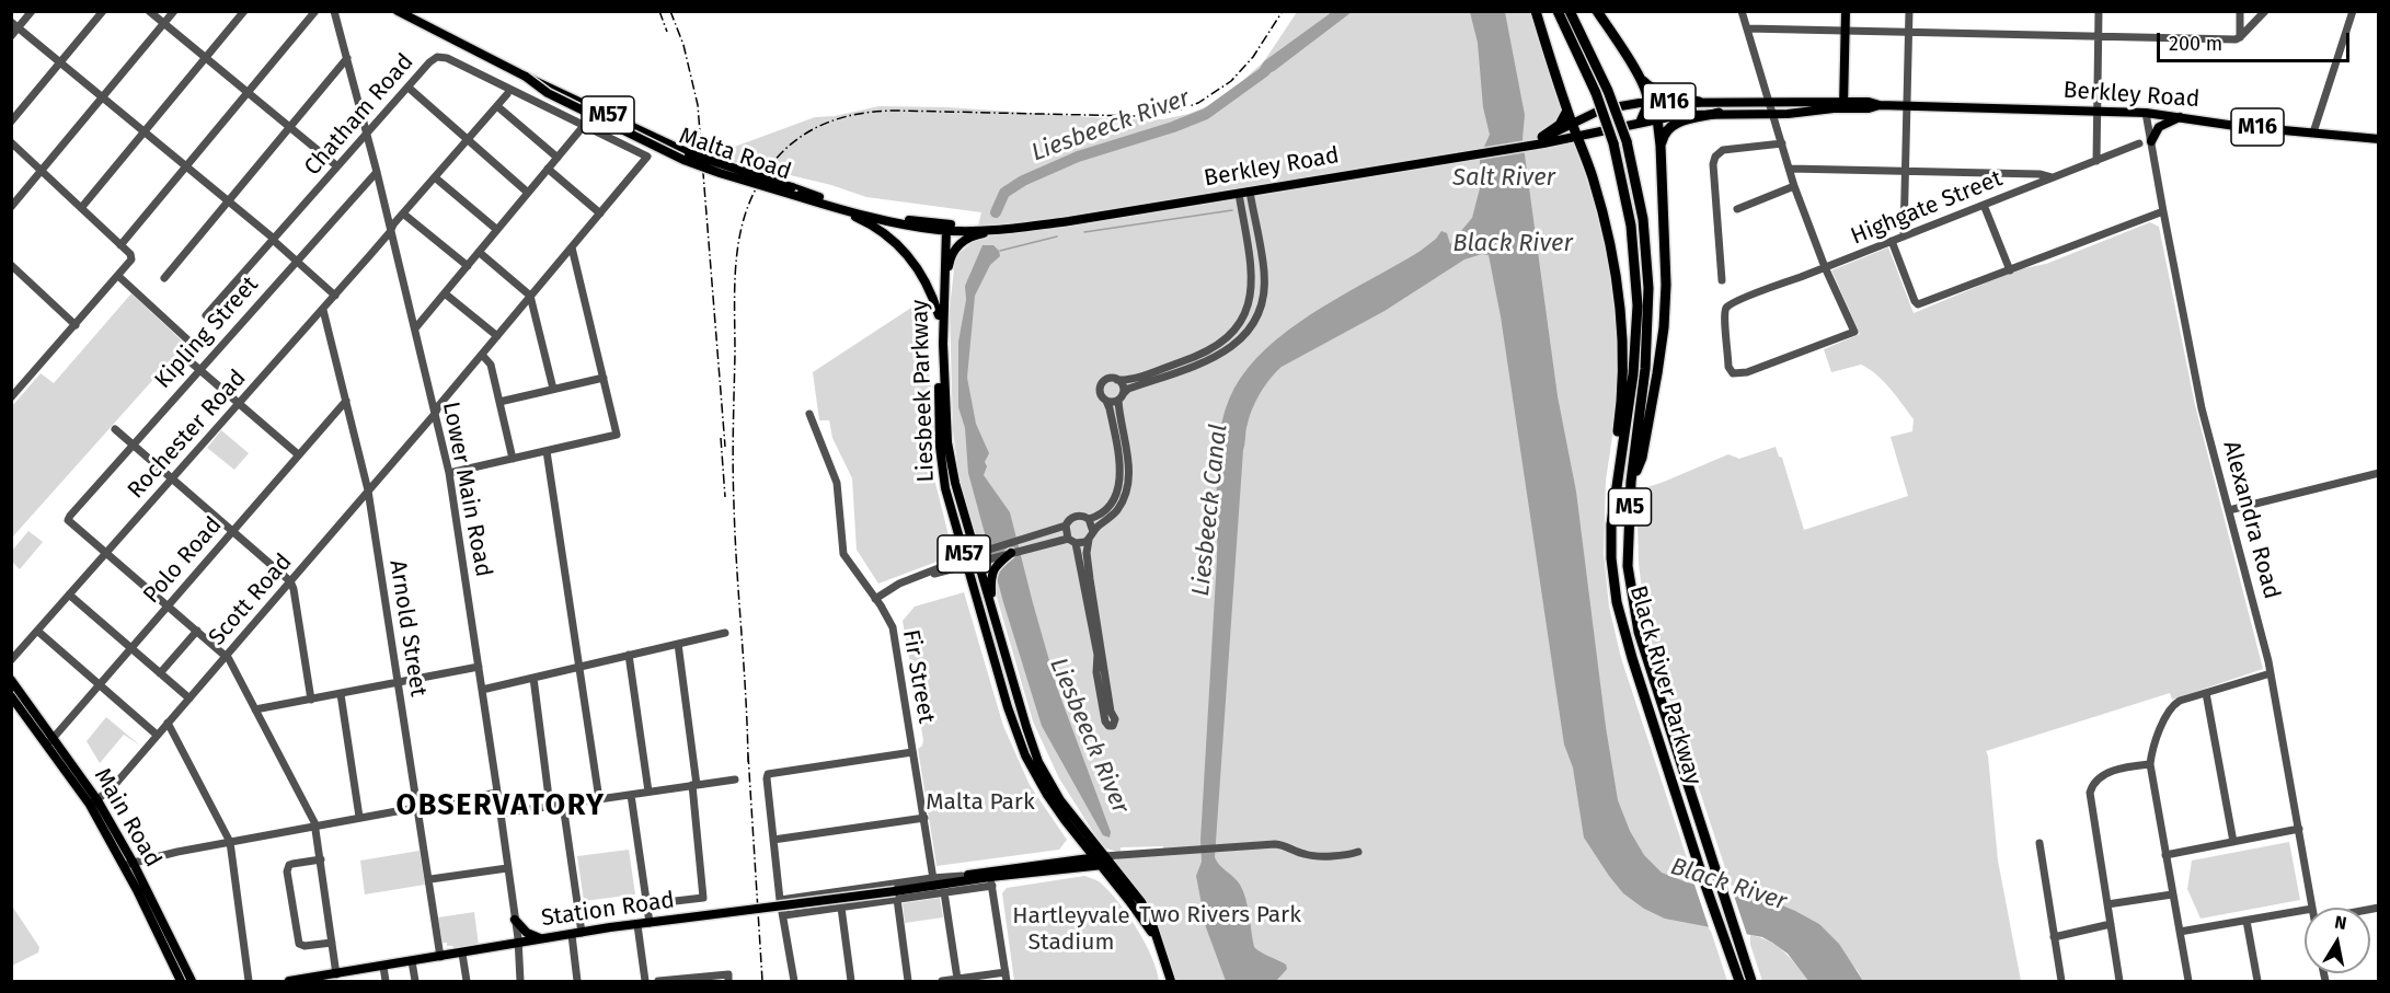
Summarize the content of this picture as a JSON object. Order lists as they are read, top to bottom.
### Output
{
  "streets": {
    "highway": ["M5", "Black River Parkway"],
    "main road": [
      "Berkley Road",
      "M16",
      "M57",
      "Malta Road",
      "Liesbeek Parkway",
      "Main Road",
      "Station Road"
    ],
    "street": [
      "Chatham Road",
      "Highgate Street",
      "Kipling Street",
      "Rochester Road",
      "Lower Main Road",
      "Alexandra Road",
      "Polo Road",
      "Scott Road",
      "Arnold Street",
      "Fir Street"
    ]
  },
  "crossings": [
    ["Berkley Road", "Malta Road"],
    ["Berkley Road", "Liesbeek Parkway"],
    ["Berkley Road", "Alexandra Road"],
    ["Chatham Road", "Lower Main Road"],
    ["Chatham Road", "Scott Road"],
    ["Malta Road", "Liesbeek Parkway"],
    ["Kipling Street", "Rochester Road"],
    ["Kipling Street", "Lower Main Road"],
    ["Liesbeek Parkway", "Station Road"],
    ["Rochester Road", "Lower Main Road"],
    ["Rochester Road", "Arnold Street"],
    ["Lower Main Road", "Scott Road"],
    ["Lower Main Road", "Station Road"],
    ["Polo Road", "Arnold Street"],
    ["Polo Road", "Main Road"],
    ["Scott Road", "Arnold Street"],
    ["Scott Road", "Main Road"],
    ["Arnold Street", "Station Road"],
    ["Fir Street", "Station Road"]
  ],
  "districts": ["OBSERVATORY"],
  "water": [
    "Liesbeeck River",
    "Salt River",
    "Black River",
    "Liesbeeck Canal"
  ],
  "parks": ["Malta Park", "Two Rivers Park", "Hartleyvale Stadium"],
  "scale_bar": "200 m",
  "north": "top"
}
